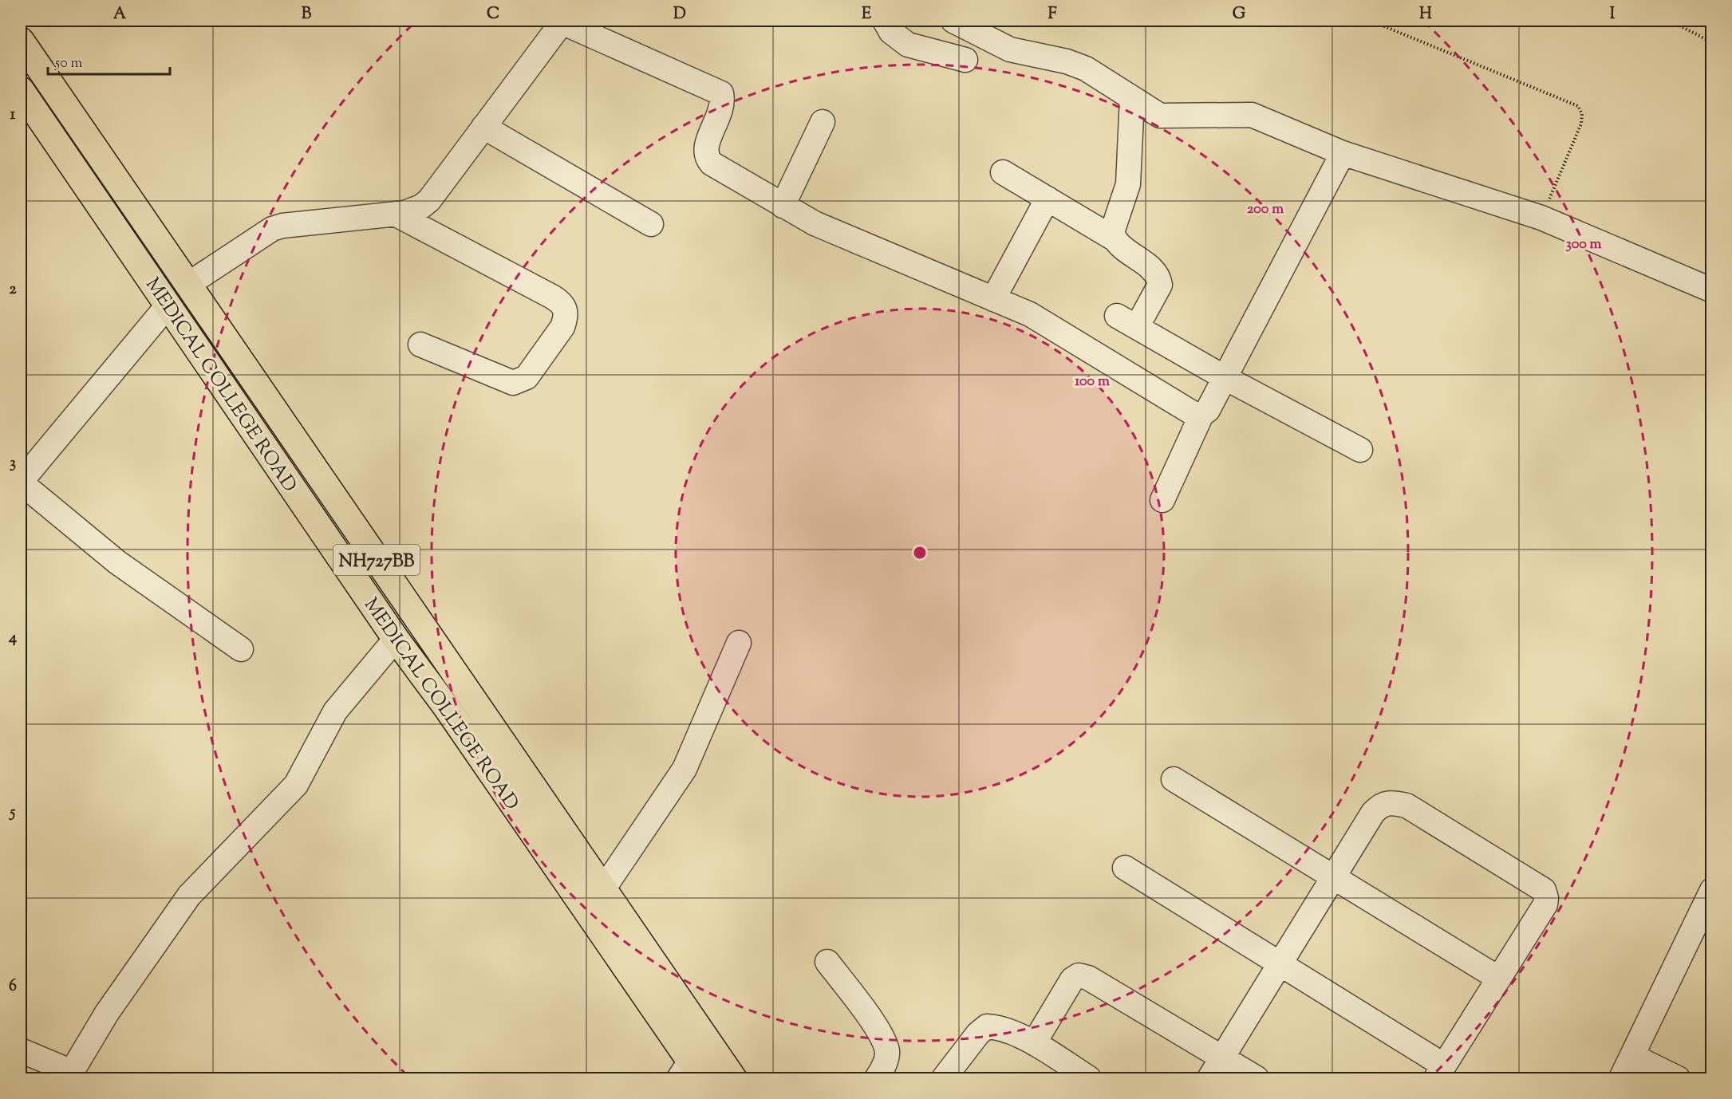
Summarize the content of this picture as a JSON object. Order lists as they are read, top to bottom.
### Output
{
  "streets": {
    "highway": ["MEDICAL COLLEGE ROAD", "NH727BB"]
  },
  "scale_bar": "50 m",
  "grid": {
    "columns": [
      "A",
      "B",
      "C",
      "D",
      "E",
      "F",
      "G",
      "H",
      "I"
    ],
    "rows": [
      "1",
      "2",
      "3",
      "4",
      "5",
      "6"
    ]
  },
  "rings": ["200 m", "300 m", "100 m"]
}
